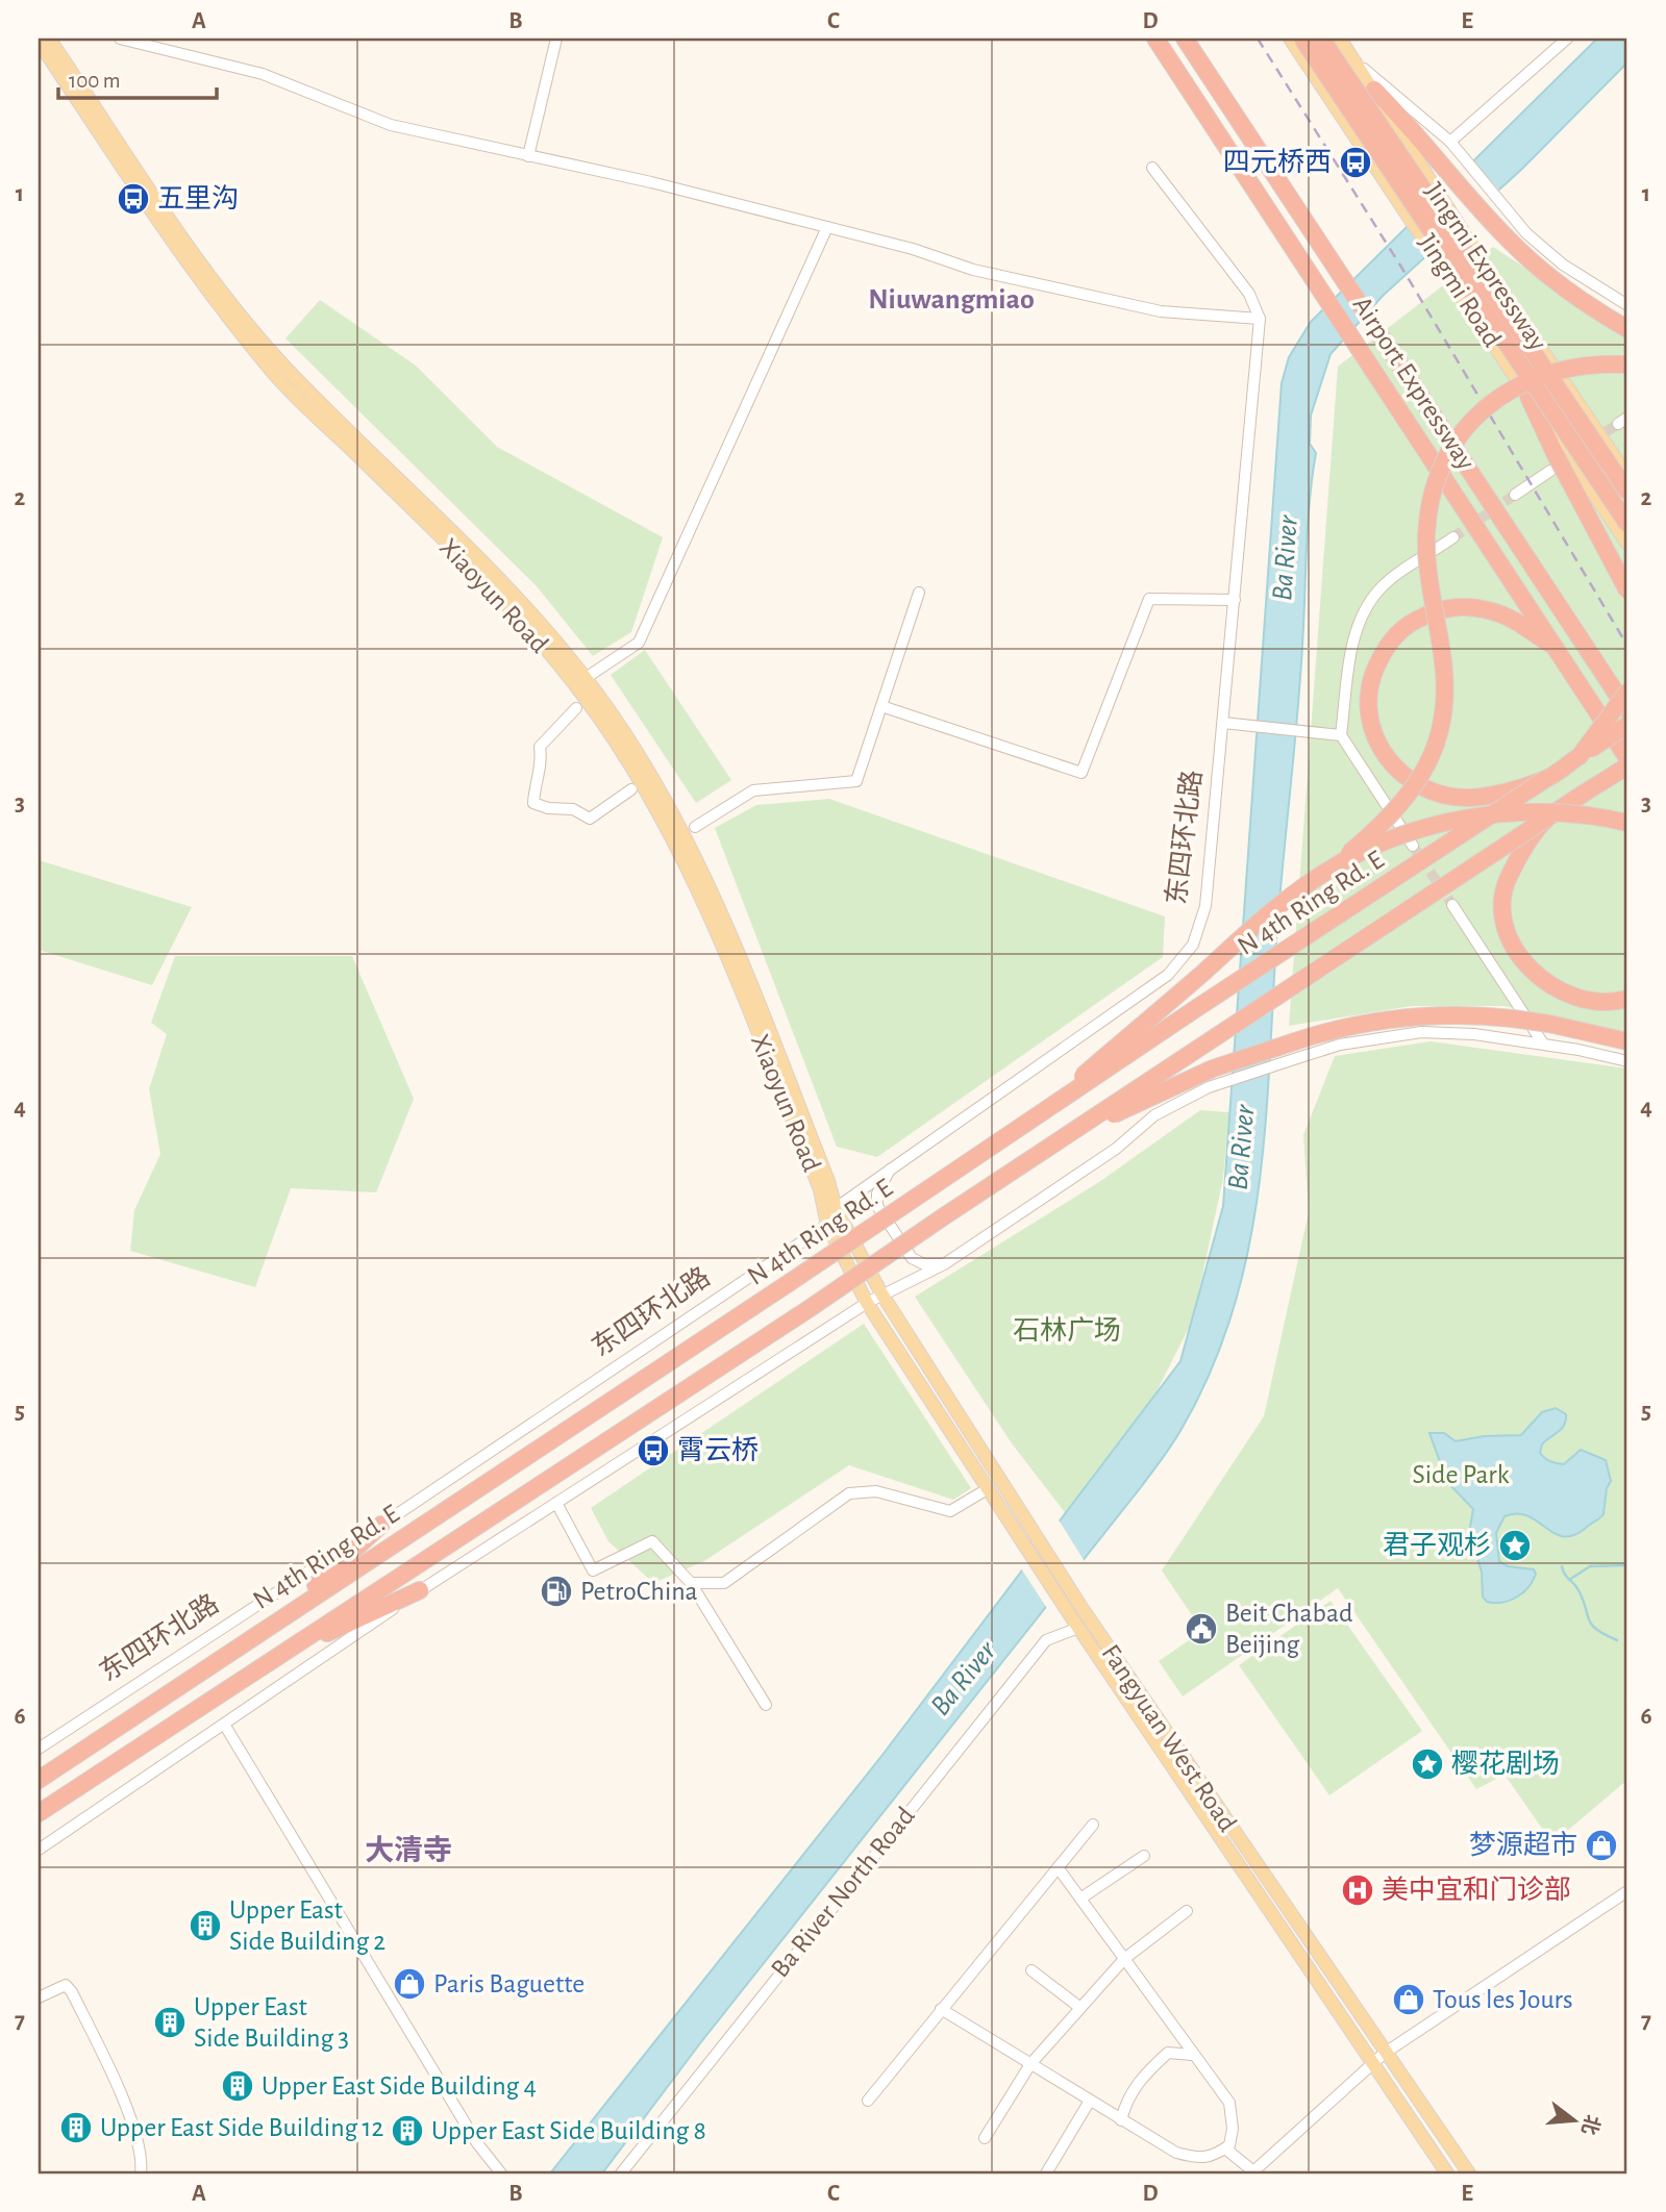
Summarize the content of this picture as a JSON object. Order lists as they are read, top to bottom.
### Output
{
  "streets": {
    "highway": ["Jingmi Expressway", "Airport Expressway", "N 4th Ring Rd. E"],
    "main road": ["Jingmi Road", "Xiaoyun Road", "Fangyuan West Road"],
    "street": ["东四环北路", "Ba River North Road"]
  },
  "crossings": [
    ["Xiaoyun Road", "东四环北路"],
    ["Xiaoyun Road", "Fangyuan West Road"],
    ["Fangyuan West Road", "Ba River North Road"]
  ],
  "districts": ["Niuwangmiao", "大清寺"],
  "water": ["Ba River"],
  "parks": ["石林广场", "Side Park"],
  "places": {
    "bus stop": ["四元桥西", "五里沟", "霄云桥"],
    "place": ["君子观杉", "樱花剧场"],
    "fuel station": ["PetroChina"],
    "public building": ["Beit Chabad Beijing"],
    "shop": ["梦源超市", "Paris Baguette", "Tous les Jours"],
    "hospital": ["美中宜和门诊部"],
    "building": [
      "Upper East Side Building 2",
      "Upper East Side Building 3",
      "Upper East Side Building 4",
      "Upper East Side Building 12",
      "Upper East Side Building 8"
    ]
  },
  "scale_bar": "100 m",
  "north": "right",
  "grid": {
    "columns": [
      "A",
      "B",
      "C",
      "D",
      "E"
    ],
    "rows": [
      "1",
      "2",
      "3",
      "4",
      "5",
      "6",
      "7"
    ]
  }
}
